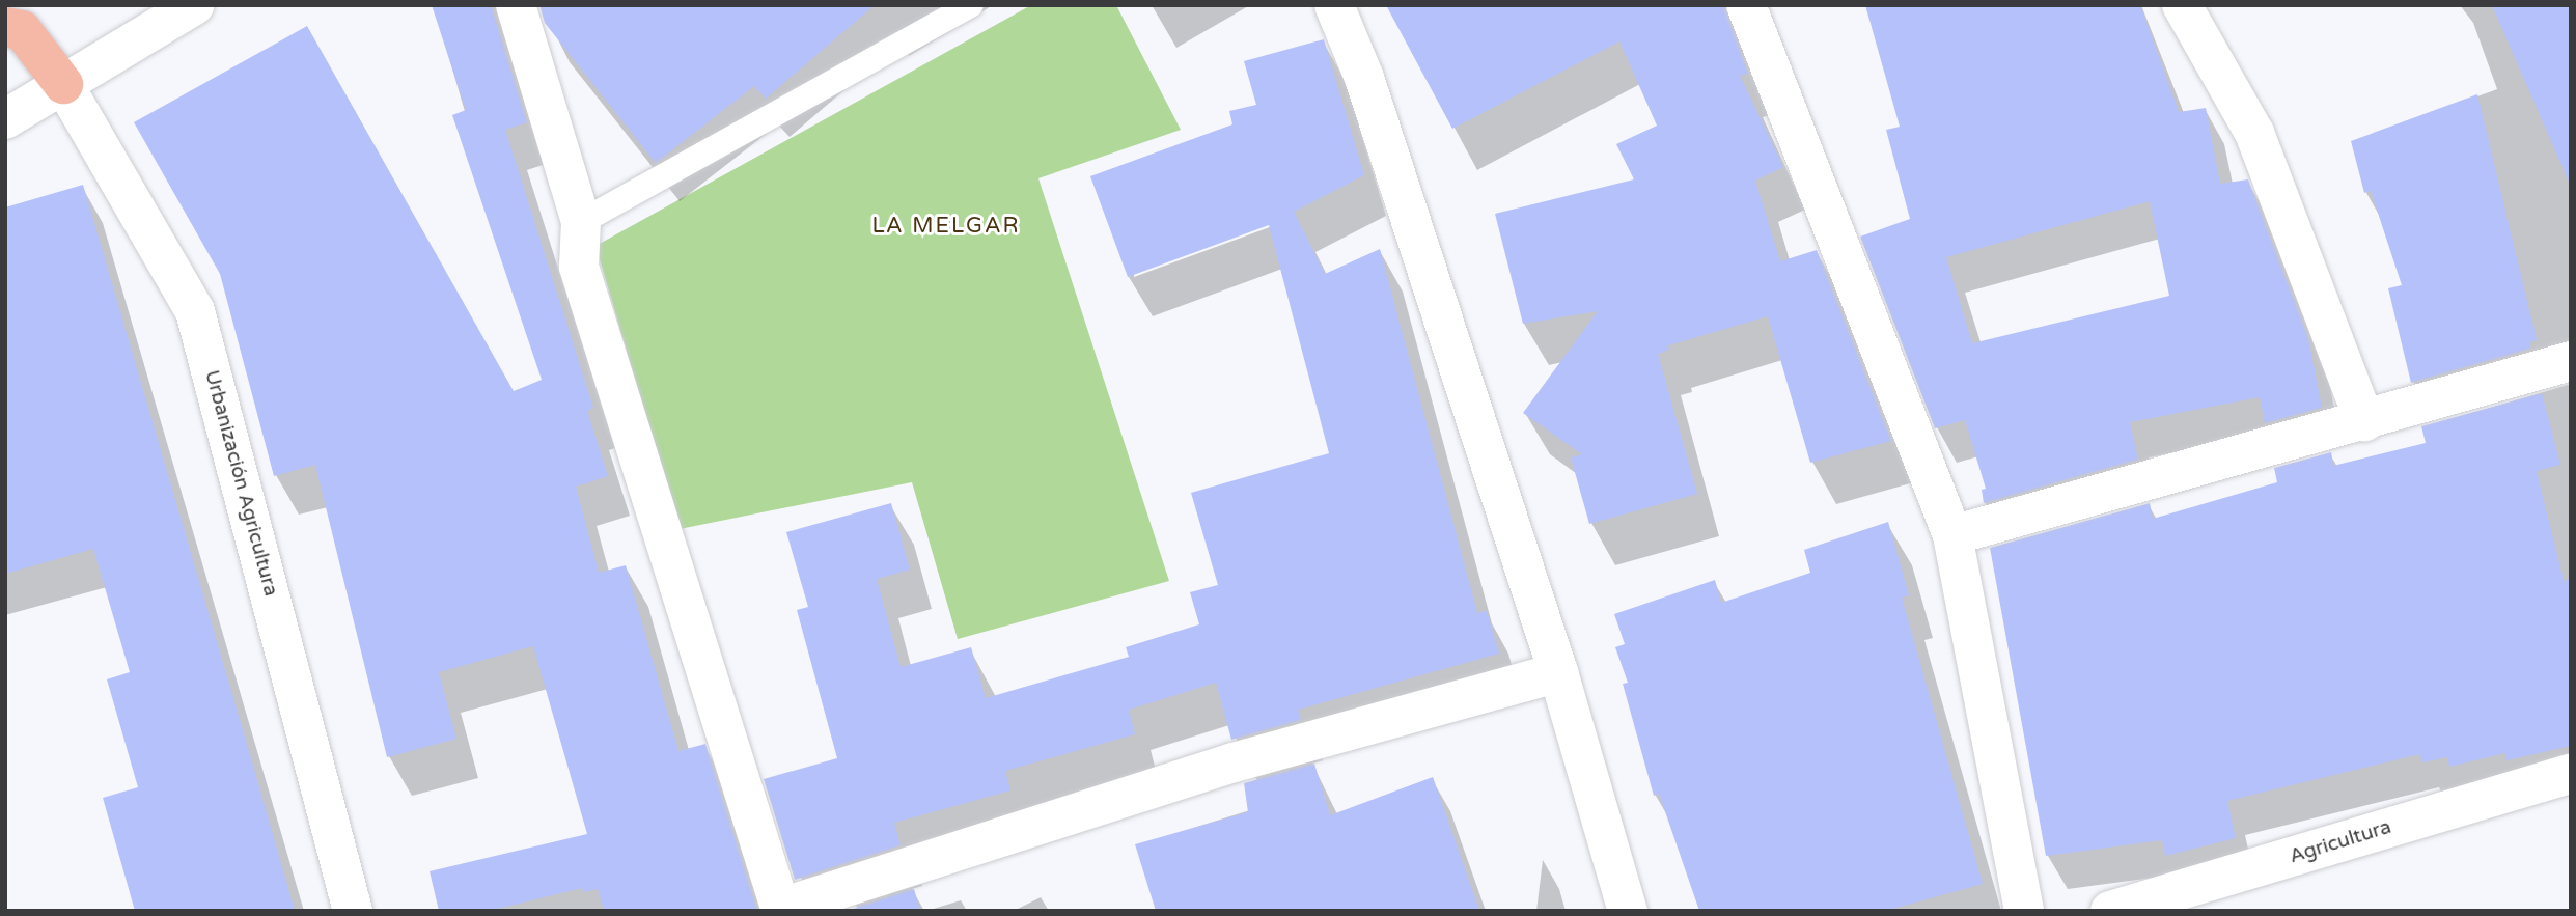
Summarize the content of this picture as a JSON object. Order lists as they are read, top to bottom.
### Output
{
  "streets": {
    "street": ["Urbanización Agricultura", "Agricultura"]
  },
  "districts": ["LA MELGAR"]
}
